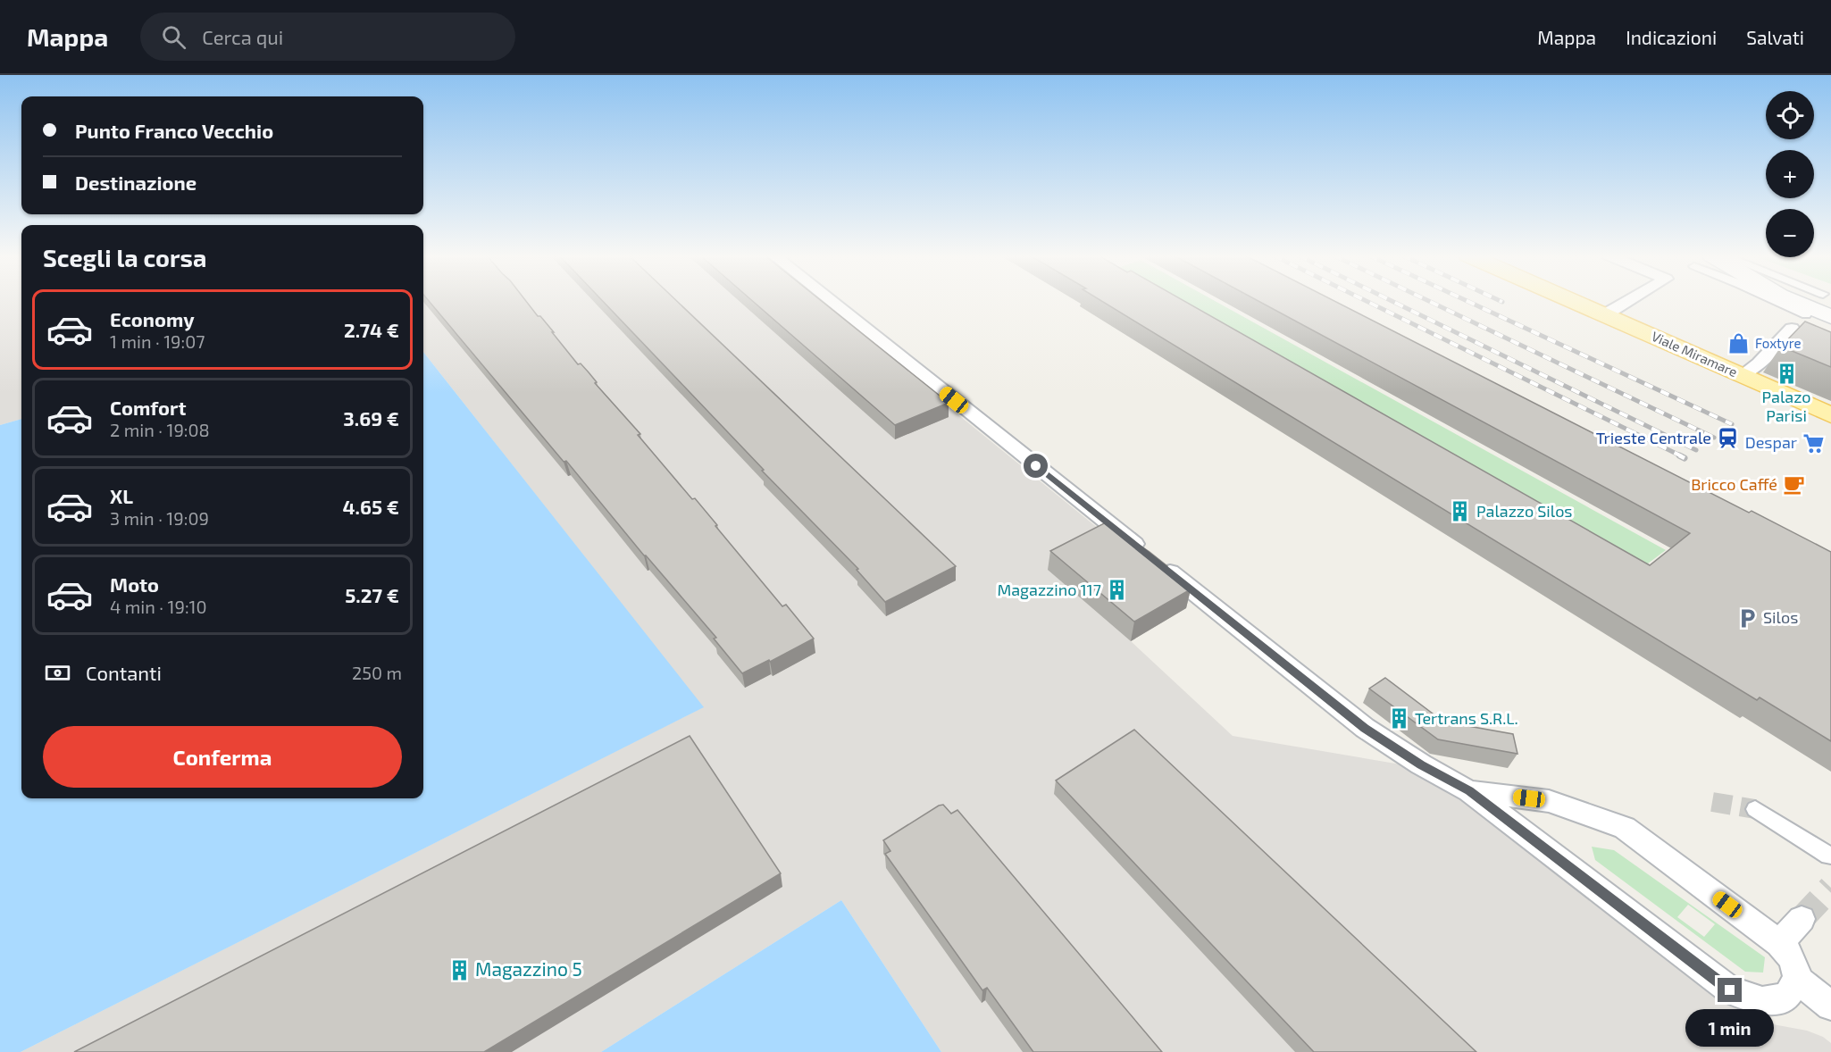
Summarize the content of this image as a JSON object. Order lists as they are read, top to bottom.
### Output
{
  "streets": {
    "main road": ["Viale Miramare"]
  },
  "places": {
    "shop": ["Foxtyre"],
    "building": [
      "Palazo Parisi",
      "Palazzo Silos",
      "Magazzino 117",
      "Tertrans S.R.L.",
      "Magazzino 5"
    ],
    "station": ["Trieste Centrale"],
    "supermarket": ["Despar"],
    "cafe": ["Bricco Caffé"],
    "parking": ["Silos"]
  },
  "page": {
    "header": "Mappa",
    "search": "Cerca qui",
    "nav": ["Mappa", "Indicazioni", "Salvati"],
    "map_buttons": ["+", "−"],
    "banner": ["Punto Franco Vecchio", "Destinazione"],
    "heading": "Scegli la corsa",
    "list": [
      {
        "name": "Economy",
        "note": "1 min · 19:07",
        "value": "2.74 €"
      },
      {
        "name": "Comfort",
        "note": "2 min · 19:08",
        "value": "3.69 €"
      },
      {
        "name": "XL",
        "note": "3 min · 19:09",
        "value": "4.65 €"
      },
      {
        "name": "Moto",
        "note": "4 min · 19:10",
        "value": "5.27 €"
      }
    ],
    "pay": ["Contanti", "250 m"],
    "buttons": "Conferma",
    "bubble": "1 min"
  }
}
